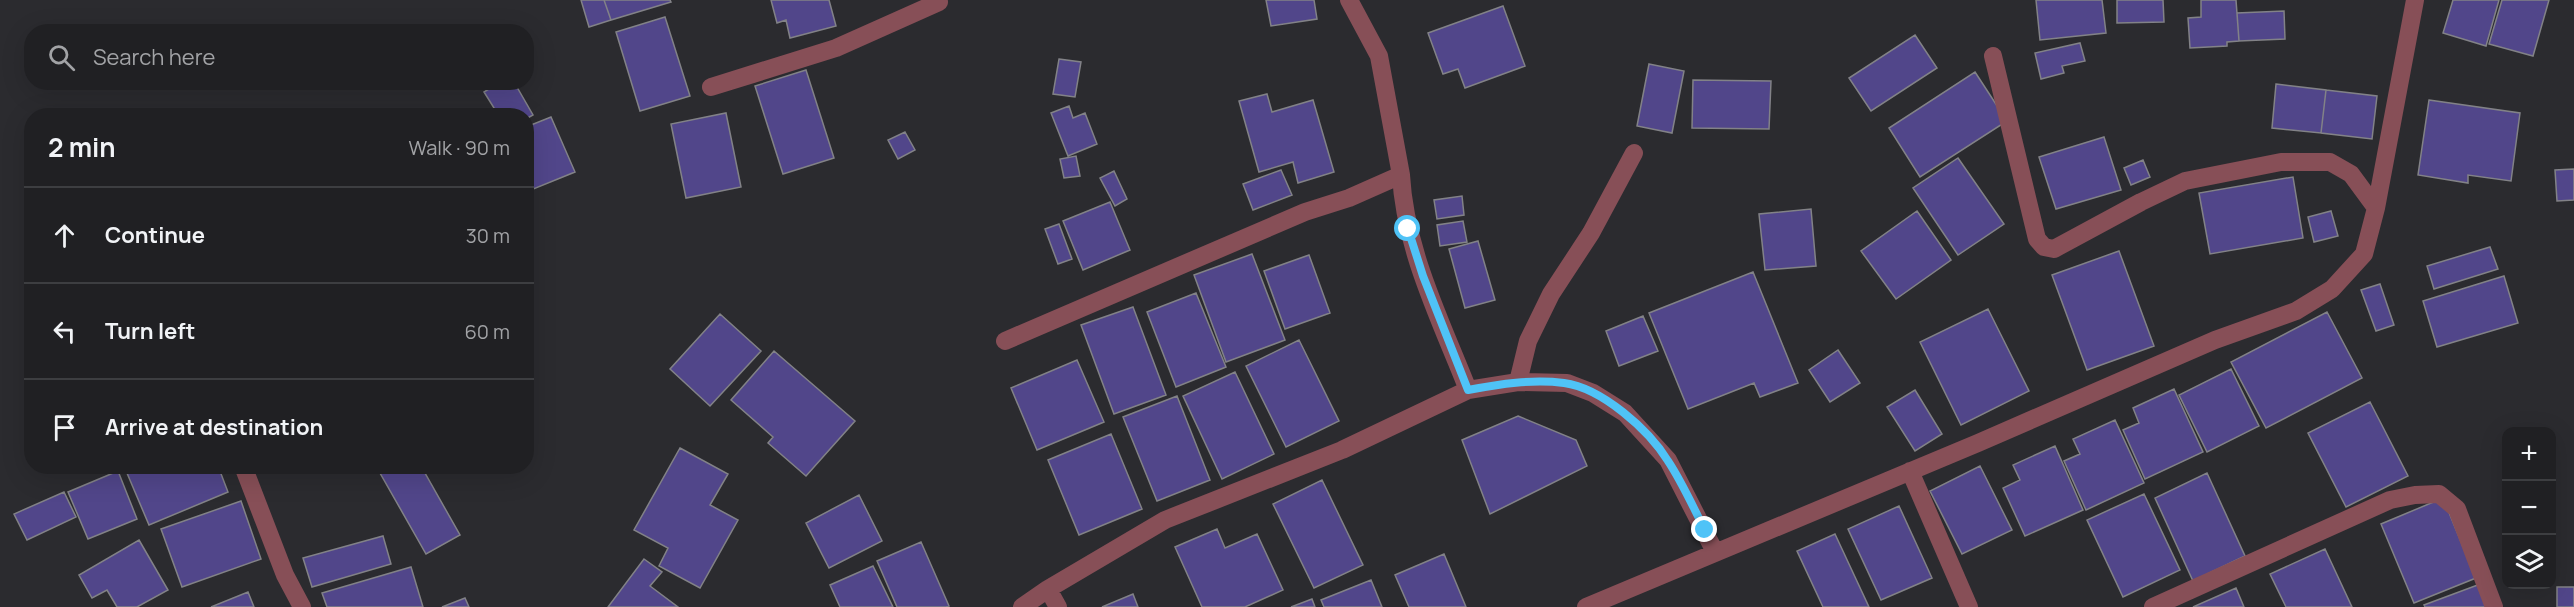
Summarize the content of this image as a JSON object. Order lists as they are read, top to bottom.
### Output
{
  "page": {
    "search": "Search here",
    "heading": ["2 min", "Walk · 90 m"],
    "list": [
      ["Continue", "30 m"],
      ["Turn left", "60 m"],
      "Arrive at destination"
    ],
    "map_buttons": ["+", "−"]
  }
}
